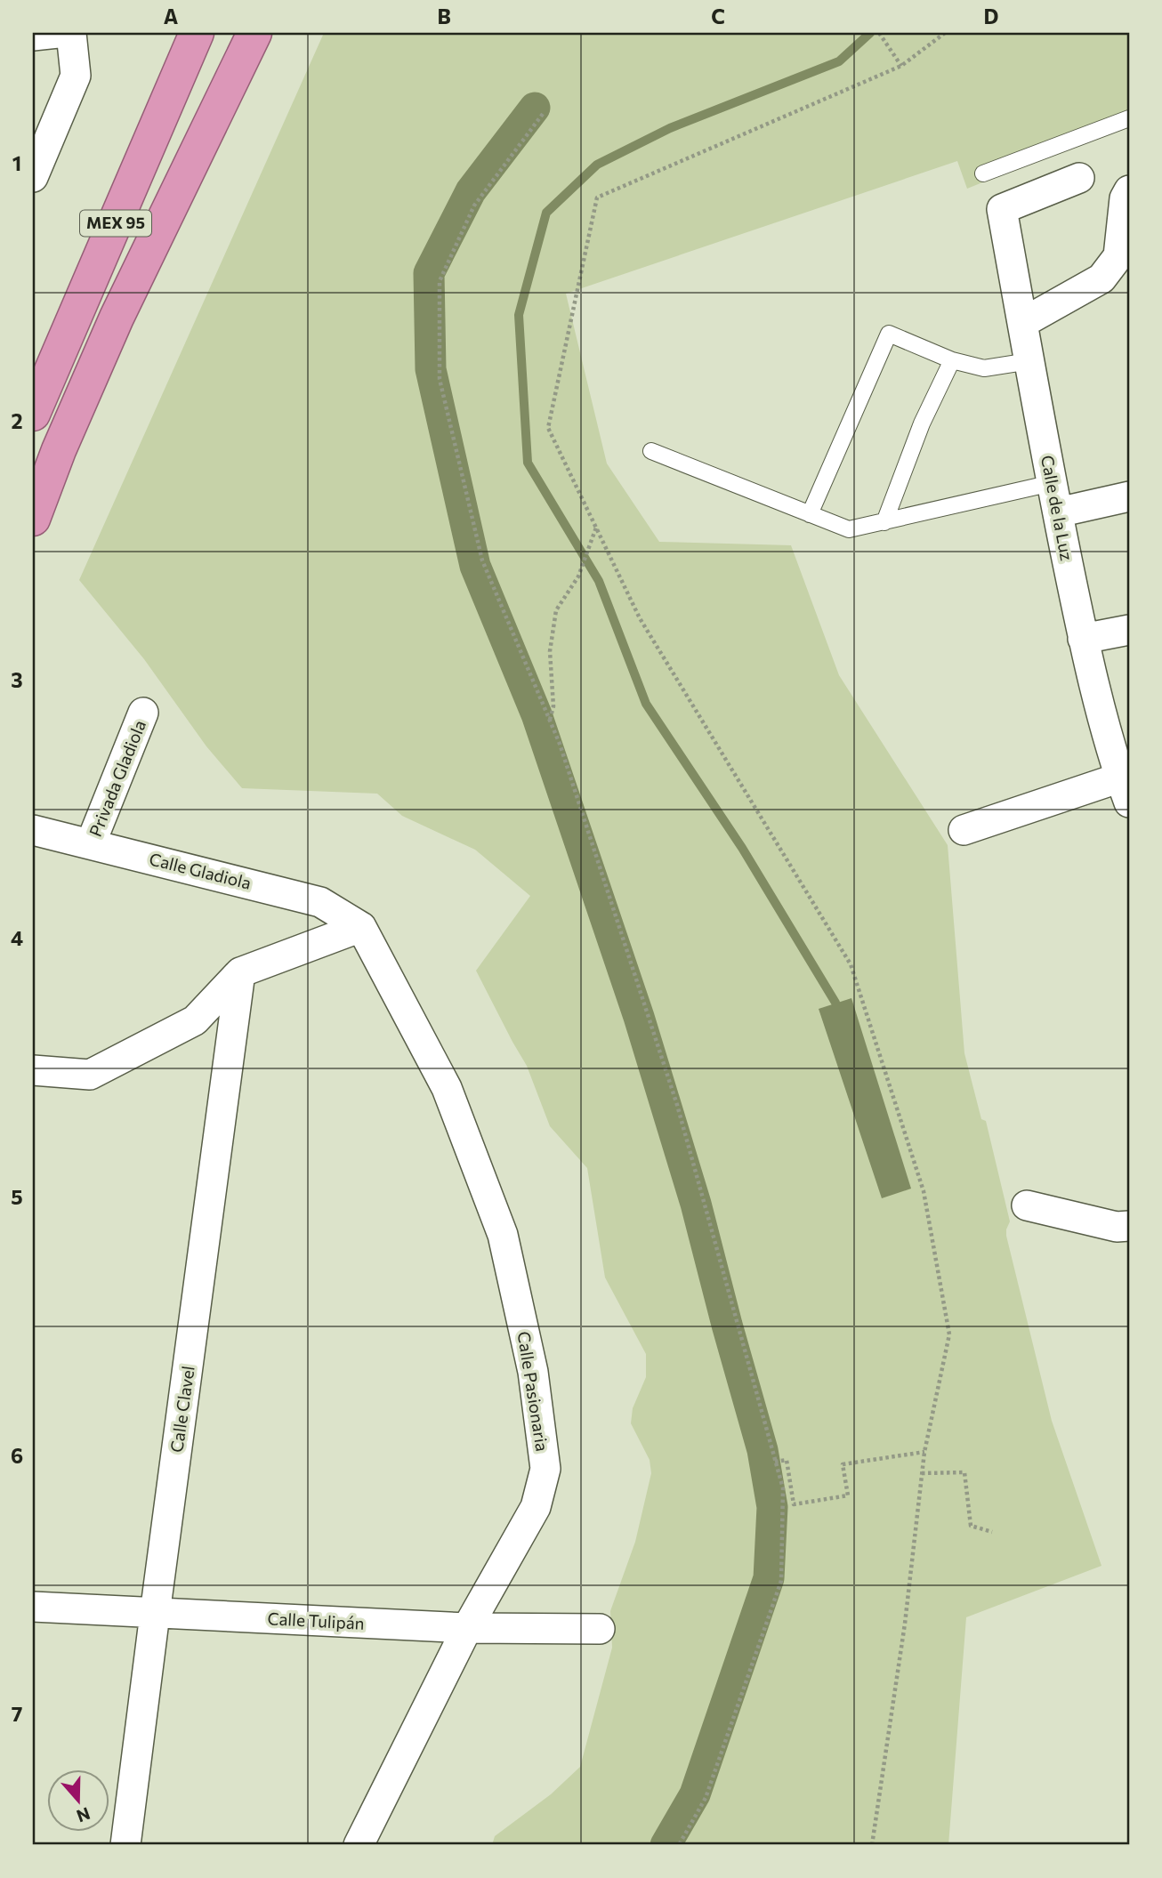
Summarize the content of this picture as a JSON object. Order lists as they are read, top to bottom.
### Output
{
  "streets": {
    "highway": ["MEX 95"],
    "street": [
      "Calle de la Luz",
      "Privada Gladiola",
      "Calle Gladiola",
      "Calle Pasionaria",
      "Calle Clavel",
      "Calle Tulipán"
    ]
  },
  "crossings": [
    ["Privada Gladiola", "Calle Gladiola"],
    ["Calle Gladiola", "Calle Pasionaria"],
    ["Calle Pasionaria", "Calle Tulipán"],
    ["Calle Clavel", "Calle Tulipán"]
  ],
  "north": "bottom",
  "grid": {
    "columns": [
      "A",
      "B",
      "C",
      "D"
    ],
    "rows": [
      "1",
      "2",
      "3",
      "4",
      "5",
      "6",
      "7"
    ]
  }
}
